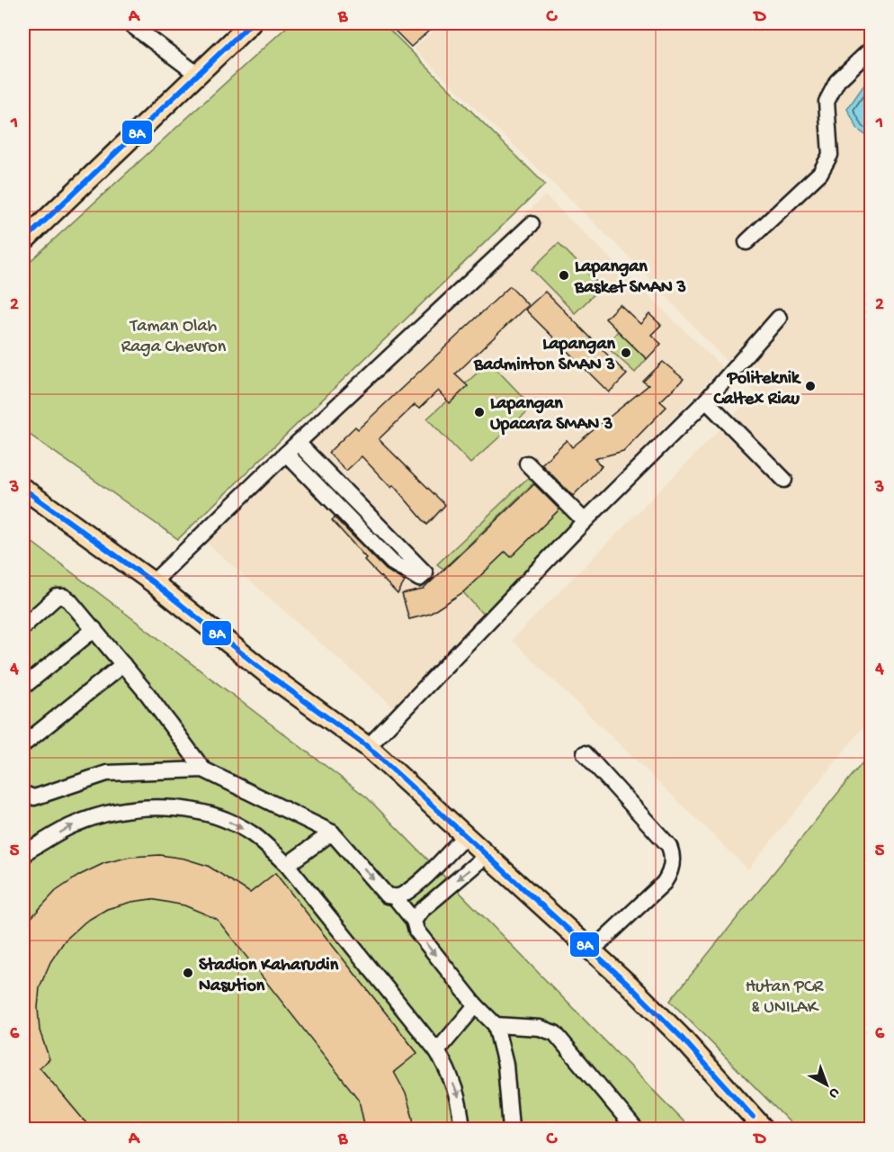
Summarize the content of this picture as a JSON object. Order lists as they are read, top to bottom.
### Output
{
  "parks": ["Taman Olah Raga Chevron", "Hutan PCR & UNILAK"],
  "places": [
    "Lapangan Basket SMAN 3",
    "Lapangan Badminton SMAN 3",
    "Politeknik Caltex Riau",
    "Lapangan Upacara SMAN 3",
    "Stadion Kaharudin Nasution"
  ],
  "lines": ["transit line 8A"],
  "north": "bottom right",
  "grid": {
    "columns": [
      "A",
      "B",
      "C",
      "D"
    ],
    "rows": [
      "1",
      "2",
      "3",
      "4",
      "5",
      "6"
    ]
  }
}
